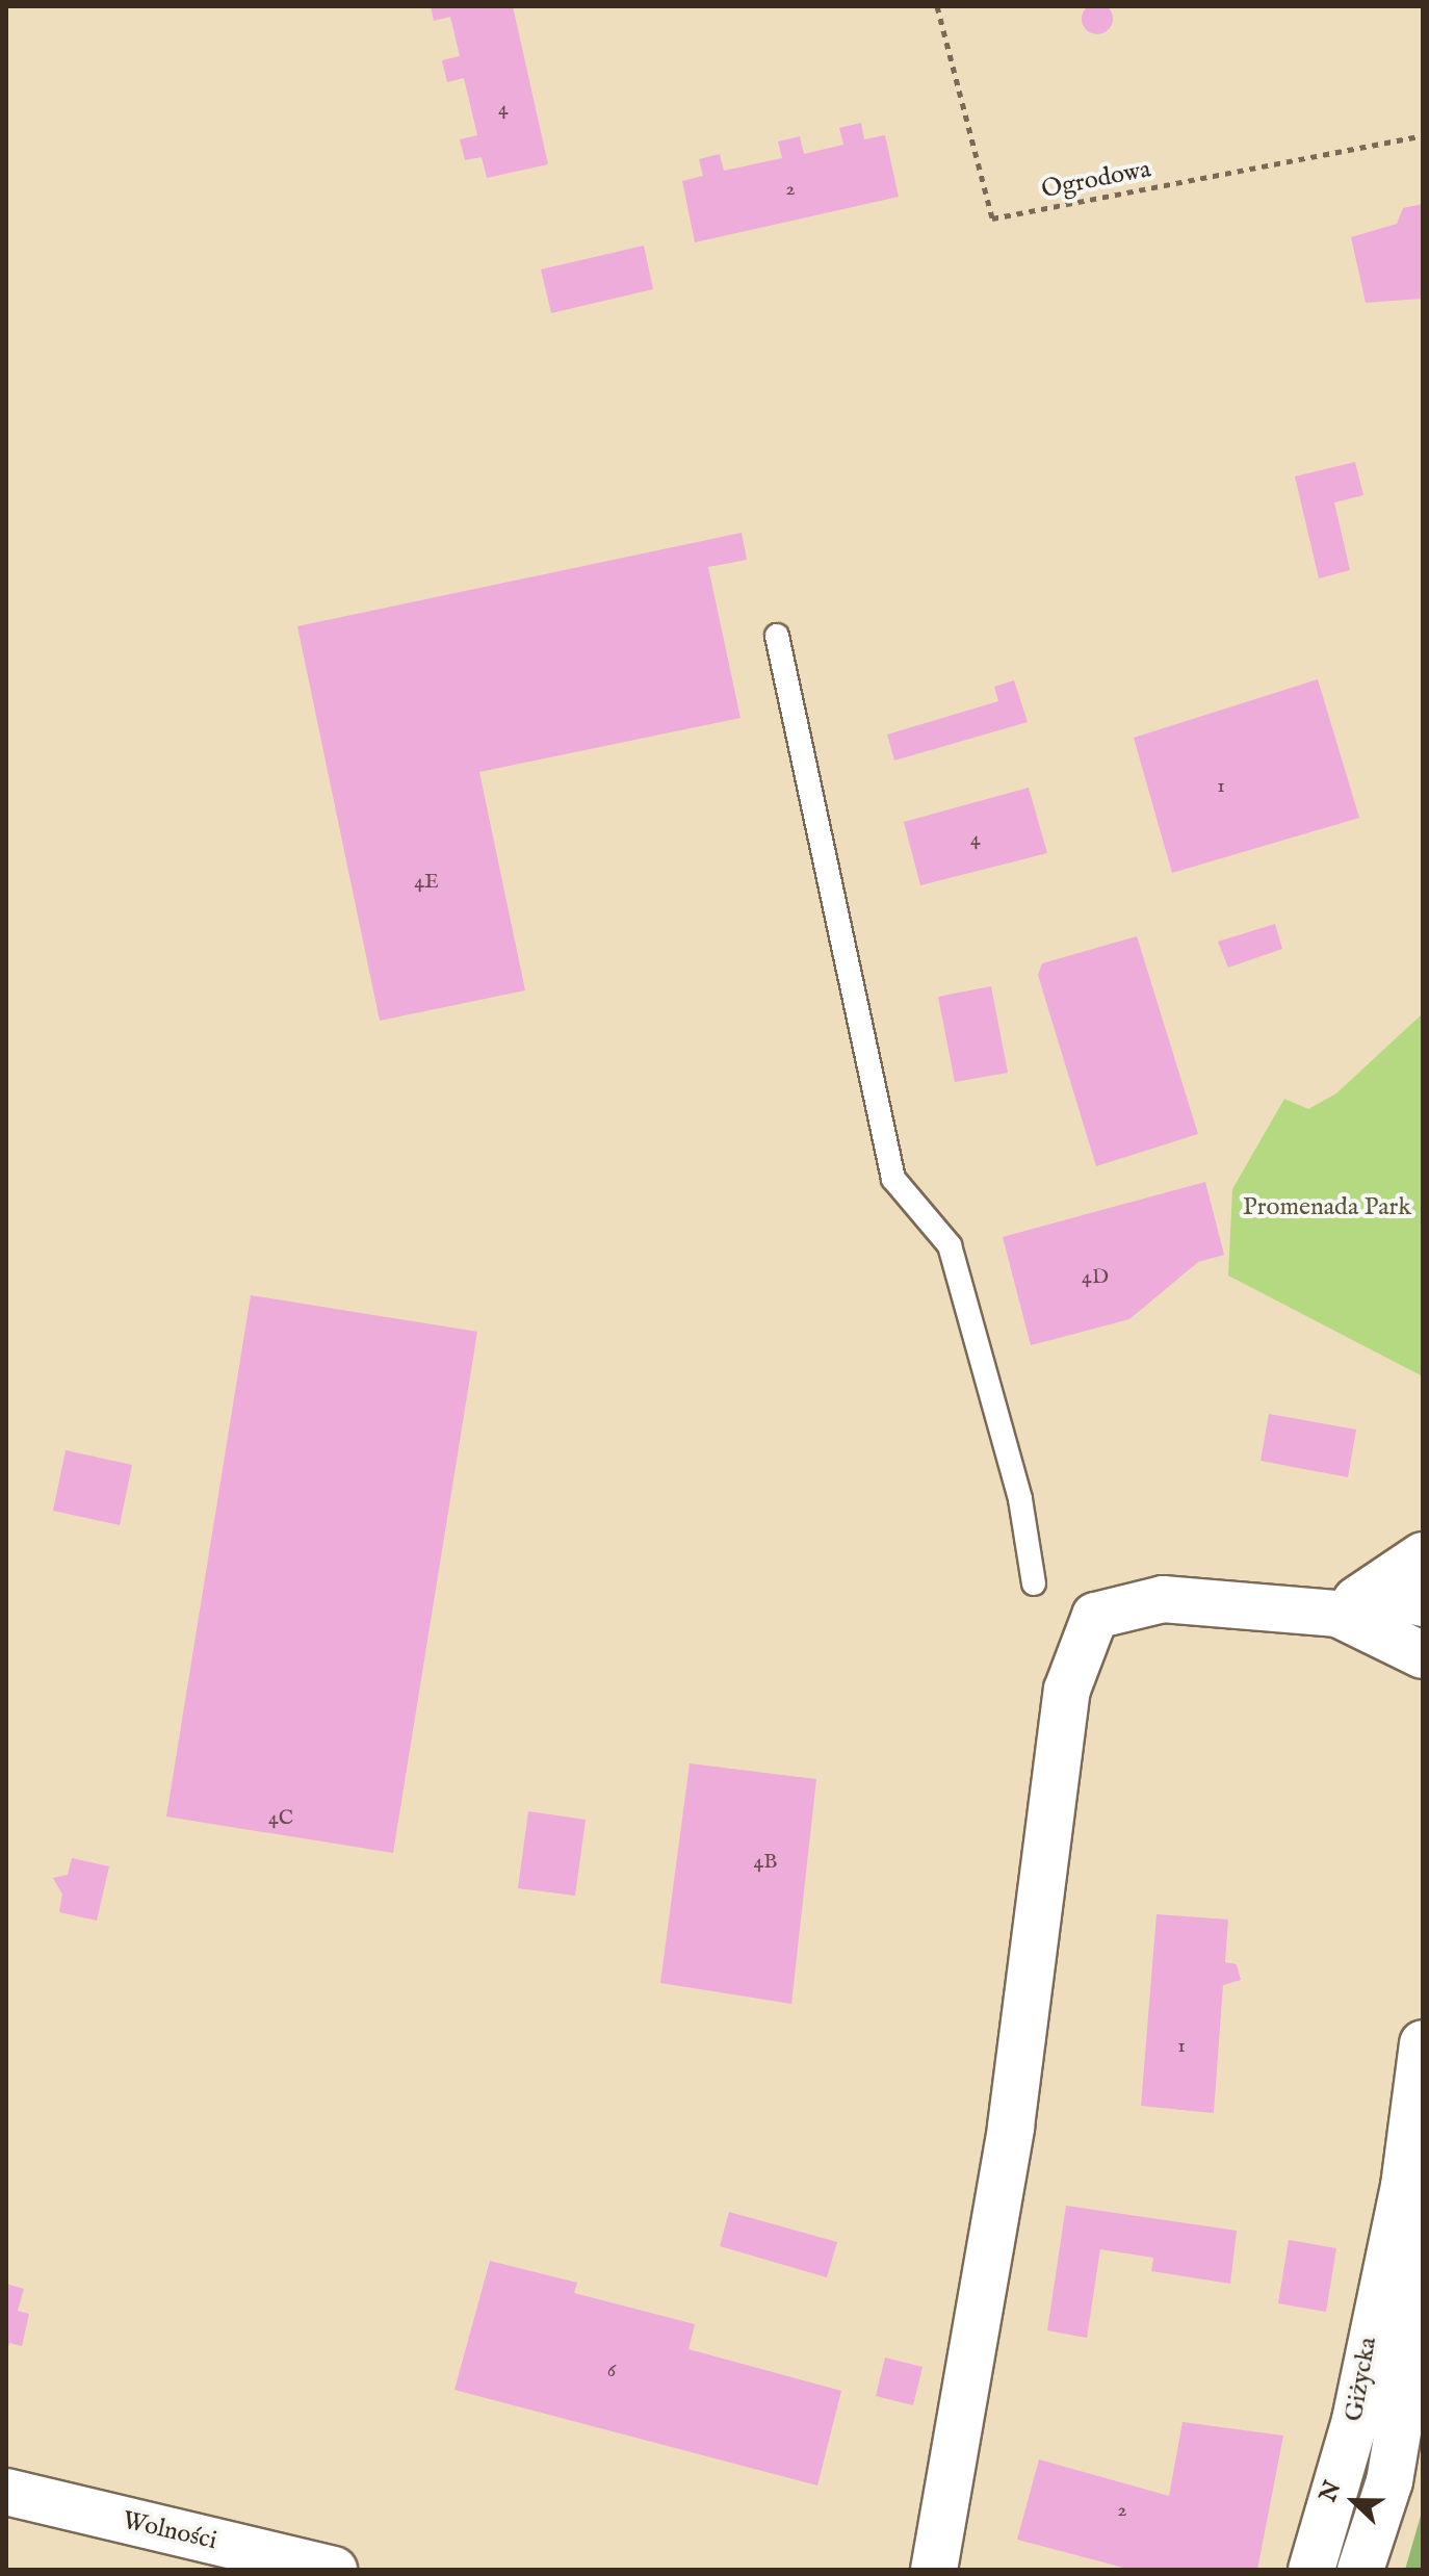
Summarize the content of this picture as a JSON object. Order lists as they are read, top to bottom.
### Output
{
  "streets": {
    "street": ["Giżycka", "Wolności"],
    "path": ["Ogrodowa"]
  },
  "parks": ["Promenada Park"],
  "house_numbers": [
    "4",
    "2",
    "1",
    "4",
    "4E",
    "4D",
    "4C",
    "4B",
    "1",
    "6",
    "2"
  ],
  "north": "left"
}
